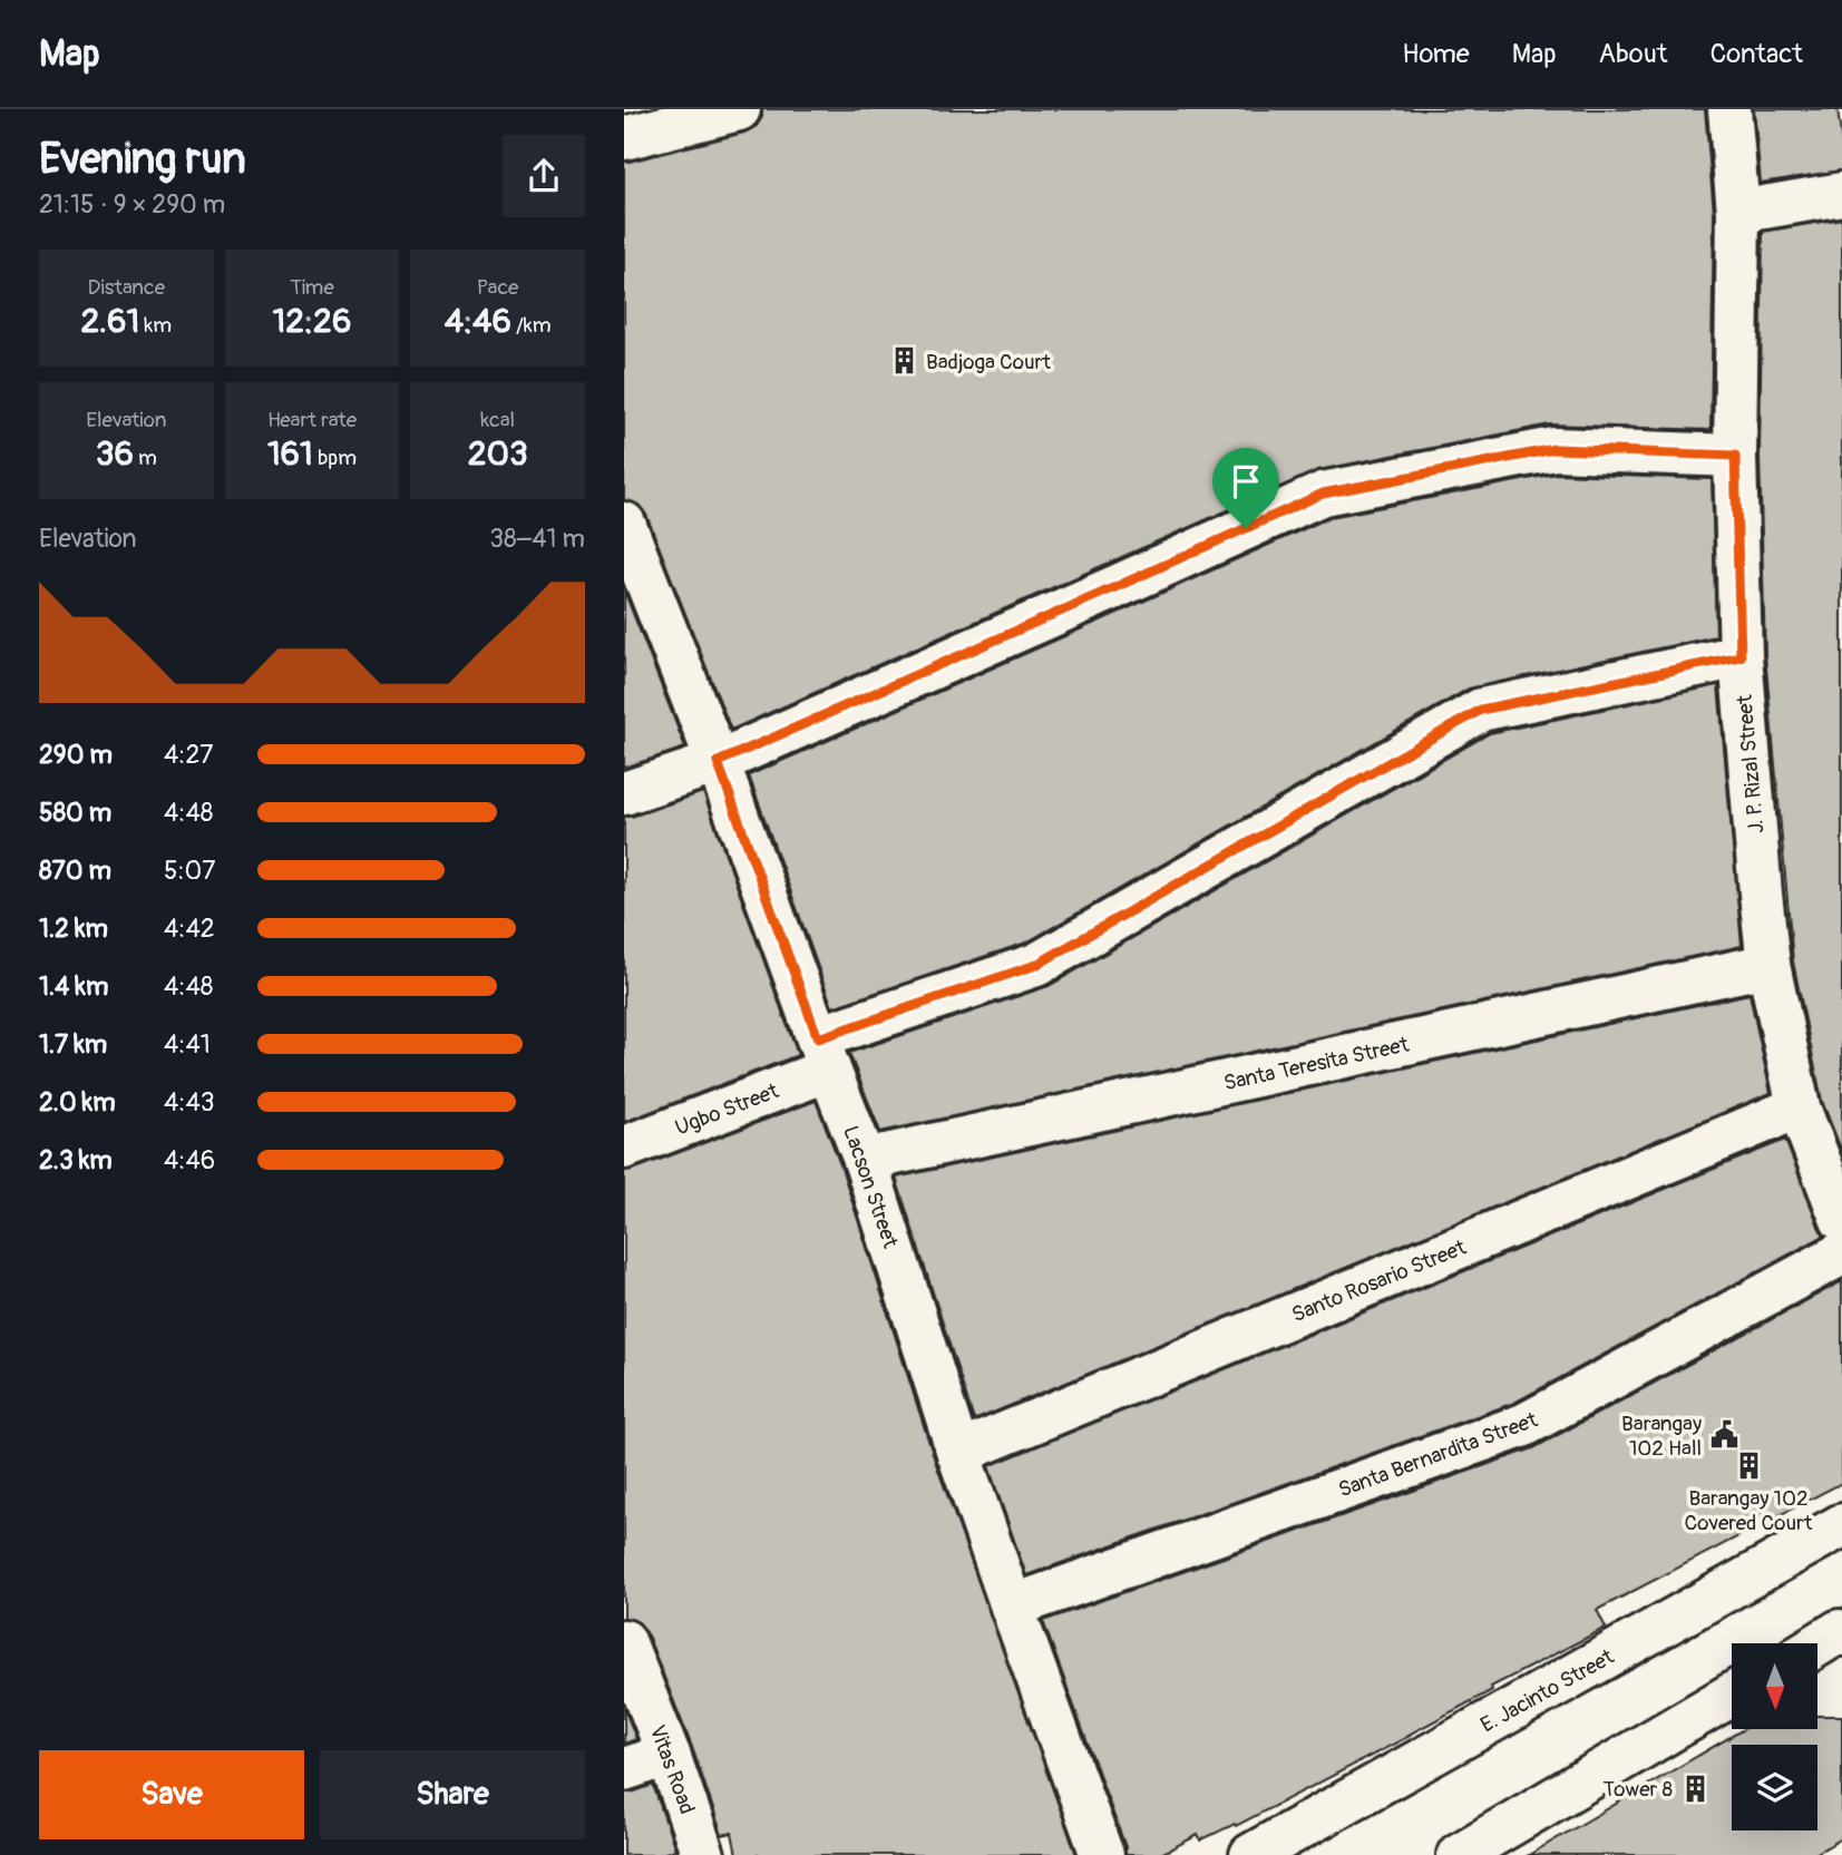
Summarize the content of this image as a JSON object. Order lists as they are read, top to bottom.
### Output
{
  "streets": {
    "street": [
      "J. P. Rizal Street",
      "Santa Teresita Street",
      "Ugbo Street",
      "Lacson Street",
      "Santo Rosario Street",
      "Santa Bernardita Street",
      "E. Jacinto Street",
      "Vitas Road"
    ]
  },
  "crossings": [
    ["J. P. Rizal Street", "Santa Teresita Street"],
    ["J. P. Rizal Street", "Ugbo Street"],
    ["J. P. Rizal Street", "Santo Rosario Street"],
    ["Santa Teresita Street", "Lacson Street"],
    ["Ugbo Street", "Lacson Street"],
    ["Lacson Street", "Santo Rosario Street"],
    ["Lacson Street", "Santa Bernardita Street"]
  ],
  "places": {
    "building": ["Badjoga Court", "Barangay 102 Covered Court", "Tower 8"],
    "public building": ["Barangay 102 Hall"]
  },
  "north": "bottom",
  "page": {
    "header": "Map",
    "nav": [
      "Home",
      "Map",
      "About",
      "Contact"
    ],
    "heading": ["Evening run", "21:15 · 9 × 290 m"],
    "stats": [
      ["Distance", "2.61 km"],
      ["Time", "12:26"],
      ["Pace", "4:46 /km"],
      ["Elevation", "36 m"],
      ["Heart rate", "161 bpm"],
      ["kcal", "203"]
    ],
    "chart": ["Elevation", "38–41 m"],
    "list": [
      {
        "name": "290 m",
        "note": "4:27"
      },
      {
        "name": "580 m",
        "note": "4:48"
      },
      {
        "name": "870 m",
        "note": "5:07"
      },
      {
        "name": "1.2 km",
        "note": "4:42"
      },
      {
        "name": "1.4 km",
        "note": "4:48"
      },
      {
        "name": "1.7 km",
        "note": "4:41"
      },
      {
        "name": "2.0 km",
        "note": "4:43"
      },
      {
        "name": "2.3 km",
        "note": "4:46"
      }
    ],
    "buttons": ["Save", "Share"]
  }
}
